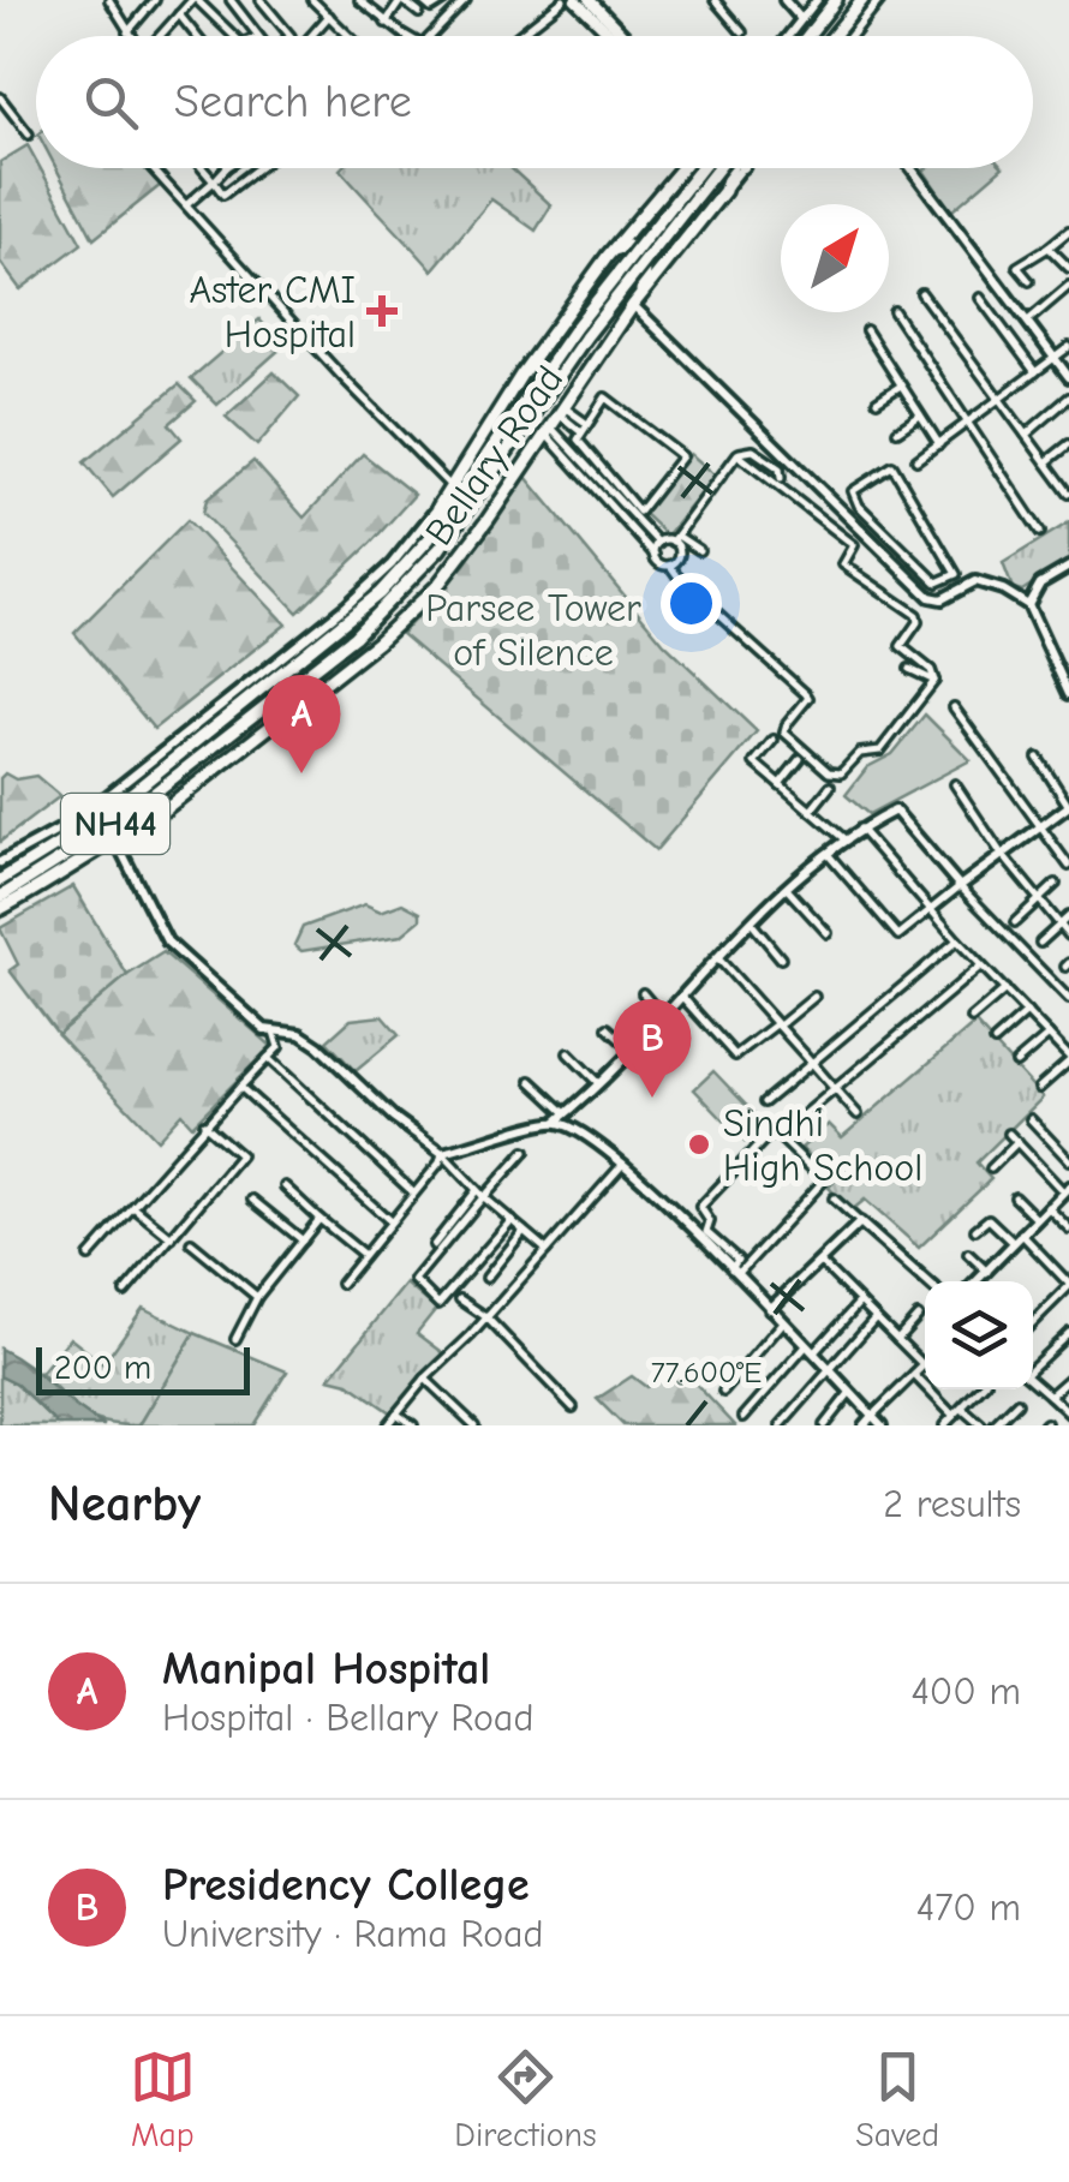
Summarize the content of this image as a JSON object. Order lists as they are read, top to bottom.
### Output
{
  "streets": {
    "highway": ["Bellary Road", "NH44"]
  },
  "parks": ["Parsee Tower of Silence"],
  "places": {
    "health": ["Aster CMI Hospital"],
    "other": ["Sindhi High School"]
  },
  "scale_bar": "200 m",
  "north": "top right",
  "page": {
    "search": "Search here",
    "pins": ["A", "B"],
    "scale": "200 m",
    "heading": ["Nearby", "2 results"],
    "list": [
      {
        "mark": "A",
        "name": "Manipal Hospital",
        "note": "Hospital · Bellary Road",
        "value": "400 m"
      },
      {
        "mark": "B",
        "name": "Presidency College",
        "note": "University · Rama Road",
        "value": "470 m"
      }
    ],
    "nav": ["Map", "Directions", "Saved"]
  },
  "coordinates": ["77.600°E"]
}
